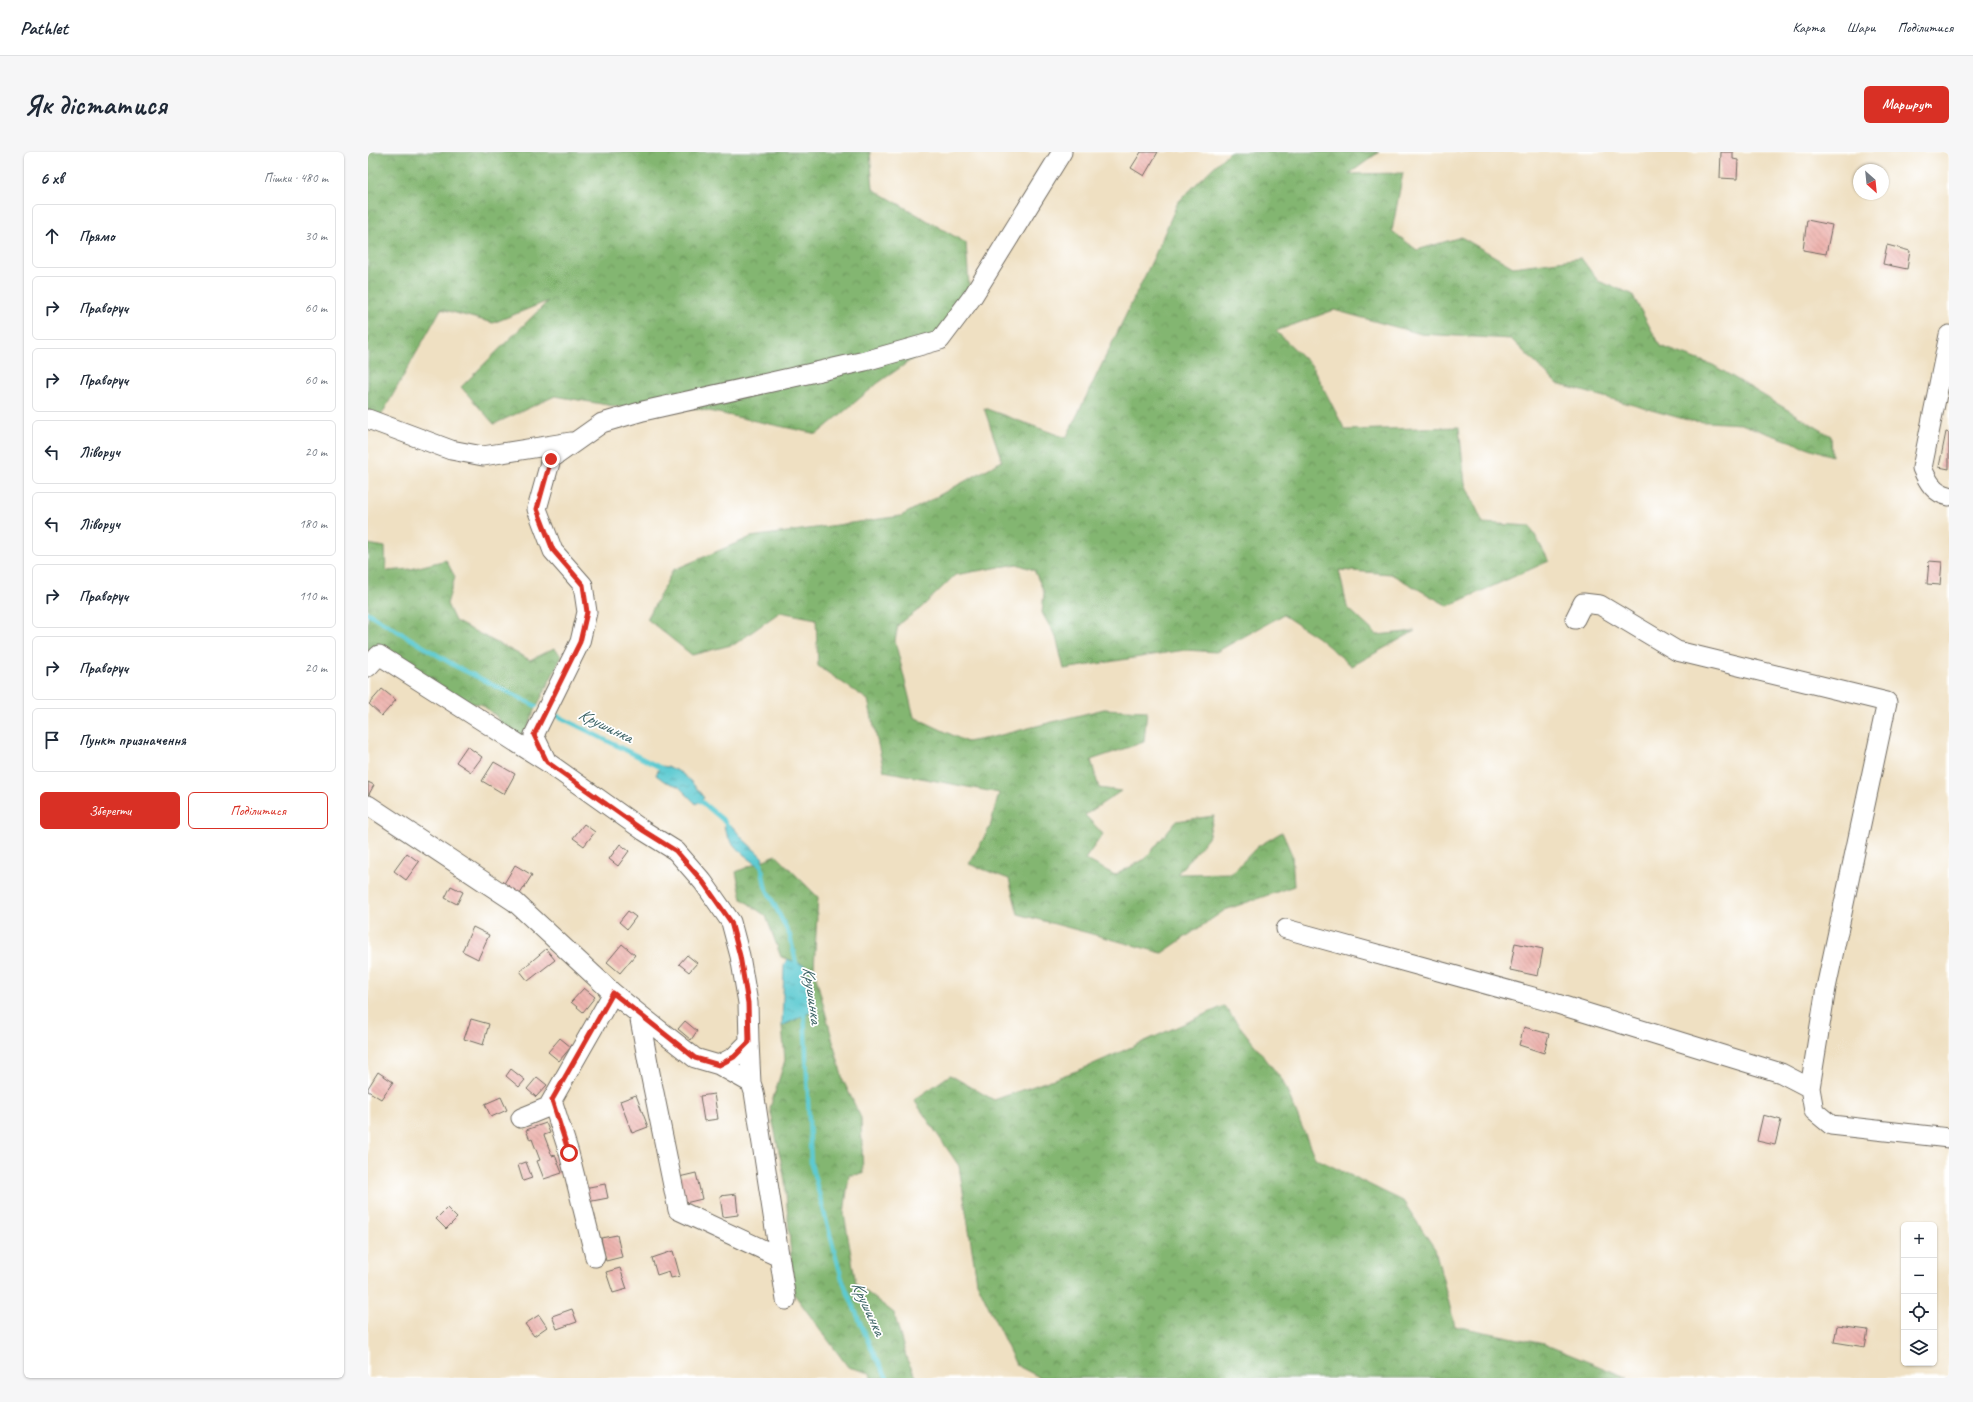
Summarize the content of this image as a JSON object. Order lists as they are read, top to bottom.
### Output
{
  "water": ["Крушинка"],
  "north": "bottom right",
  "page": {
    "header": "Pathlet",
    "nav": ["Карта", "Шари", "Поділитися"],
    "buttons": [
      "Маршрут",
      ["Зберегти", "Поділитися"]
    ],
    "title": "Як дістатися",
    "heading": ["6 хв", "Пішки · 480 m"],
    "list": [
      ["Прямо", "30 m"],
      ["Праворуч", "60 m"],
      ["Праворуч", "60 m"],
      ["Ліворуч", "20 m"],
      ["Ліворуч", "180 m"],
      ["Праворуч", "110 m"],
      ["Праворуч", "20 m"],
      "Пункт призначення"
    ],
    "map_buttons": ["+", "−"]
  }
}
